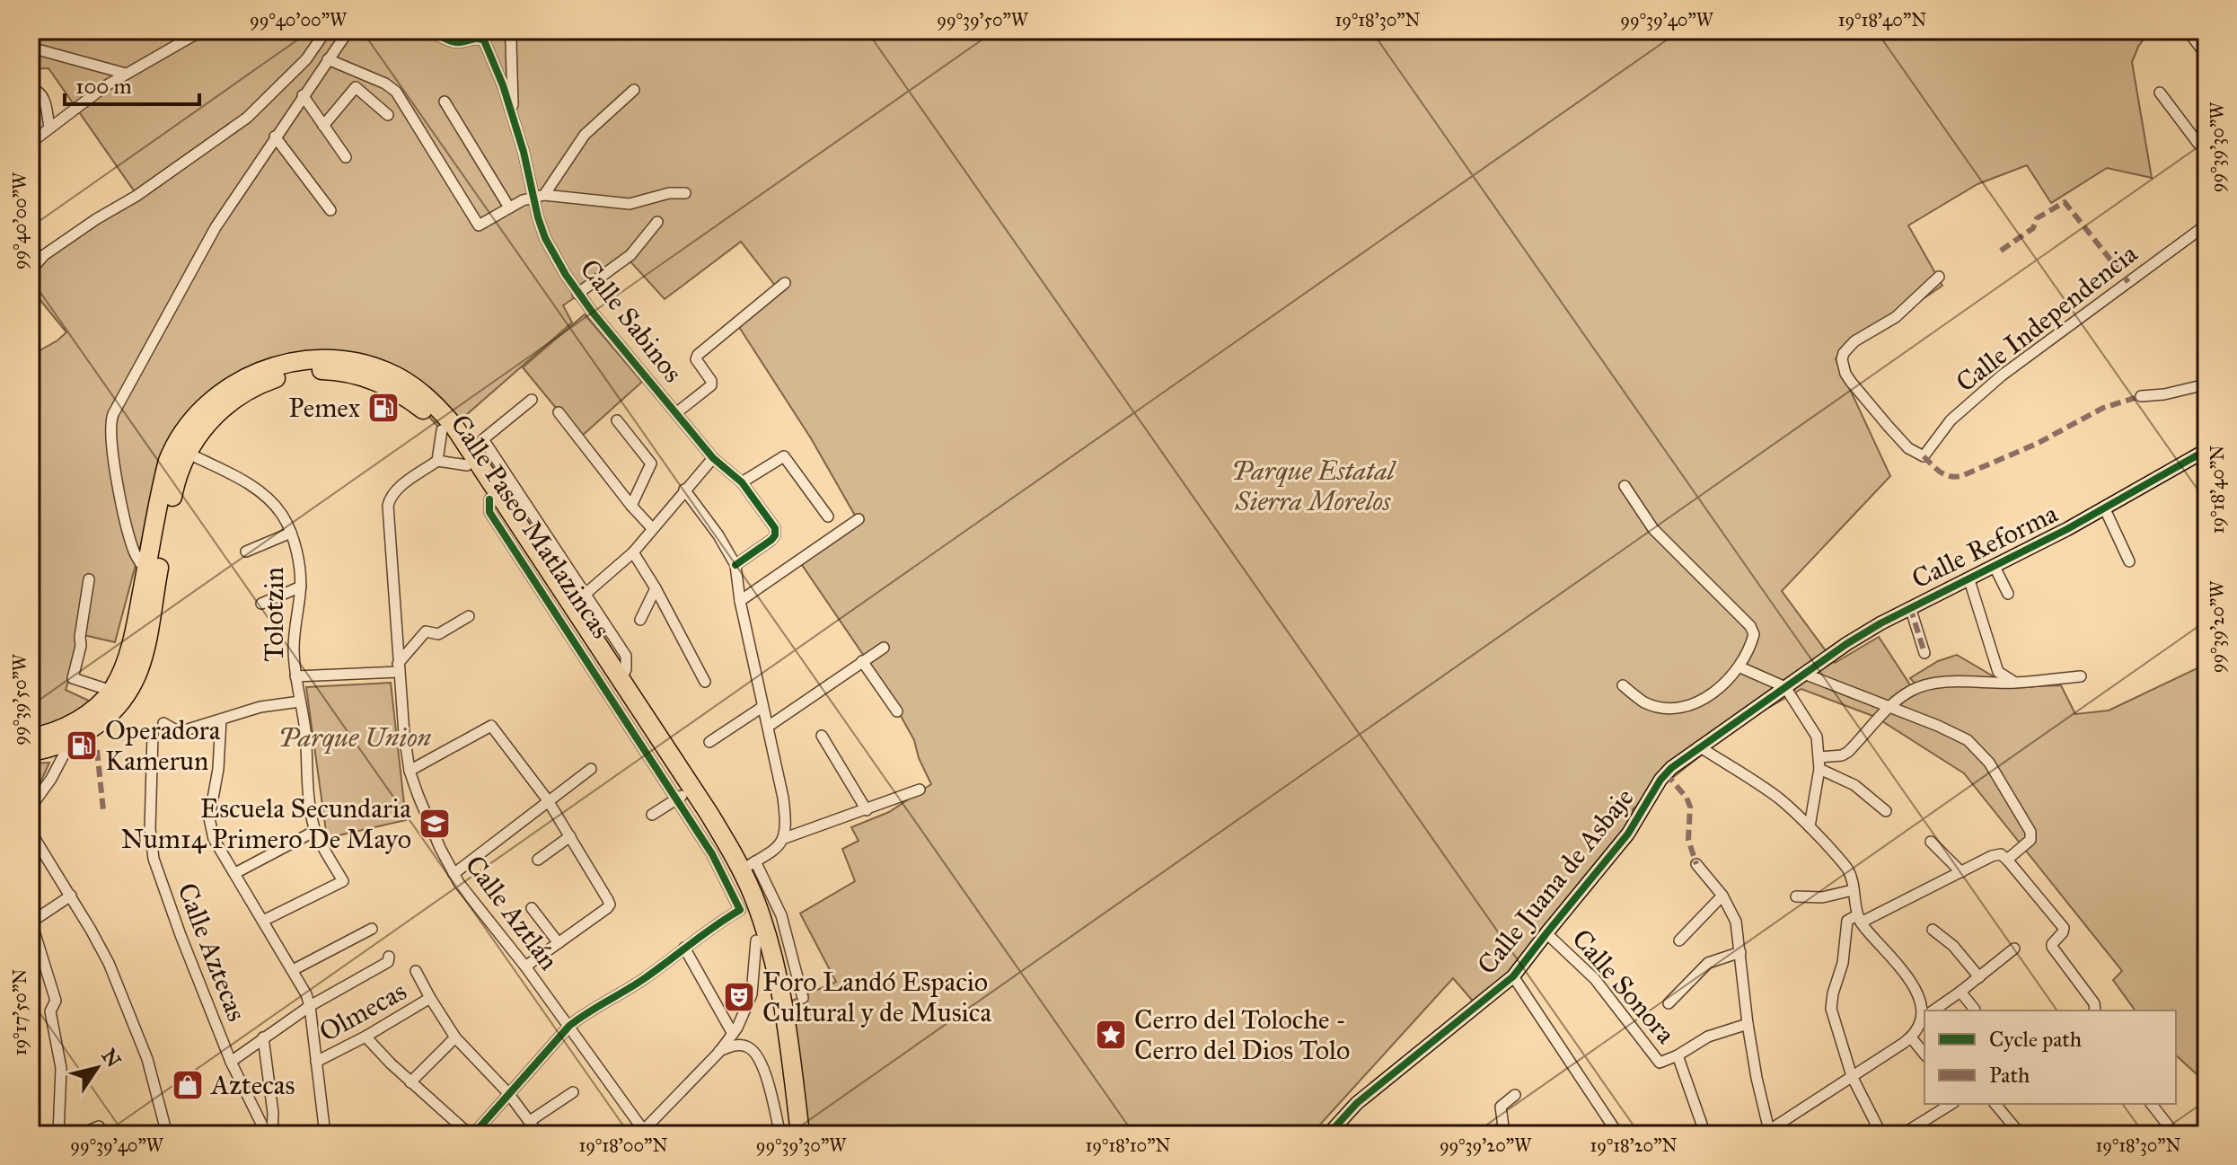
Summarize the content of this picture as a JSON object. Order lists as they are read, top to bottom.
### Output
{
  "streets": {
    "highway": ["Calle Paseo Matlazincas"],
    "street": [
      "Calle Independencia",
      "Calle Sabinos",
      "Calle Reforma",
      "Tolotzin",
      "Calle Juana de Asbaje",
      "Calle Aztlán",
      "Calle Aztecas",
      "Calle Sonora",
      "Olmecas"
    ]
  },
  "crossings": [
    ["Calle Paseo Matlazincas", "Tolotzin"],
    ["Calle Reforma", "Calle Juana de Asbaje"],
    ["Calle Juana de Asbaje", "Calle Sonora"]
  ],
  "parks": ["Parque Estatal Sierra Morelos", "Parque Union"],
  "places": {
    "fuel station": ["Pemex", "Operadora Kamerun"],
    "school or university": ["Escuela Secundaria Num14 Primero De Mayo"],
    "theatre": ["Foro Landó Espacio Cultural y de Musica"],
    "place": ["Cerro del Toloche - Cerro del Dios Tolo"],
    "shop": ["Aztecas"]
  },
  "legend": ["Cycle path", "Path"],
  "scale_bar": "100 m",
  "north": "top right",
  "coordinates": [
    "99°40'00\"W",
    "99°39'50\"W",
    "19°18'30\"N",
    "99°39'40\"W",
    "19°18'40\"N",
    "99°39'30\"W",
    "99°39'20\"W",
    "19°17'50\"N",
    "19°18'00\"N",
    "19°18'10\"N",
    "19°18'20\"N"
  ]
}
